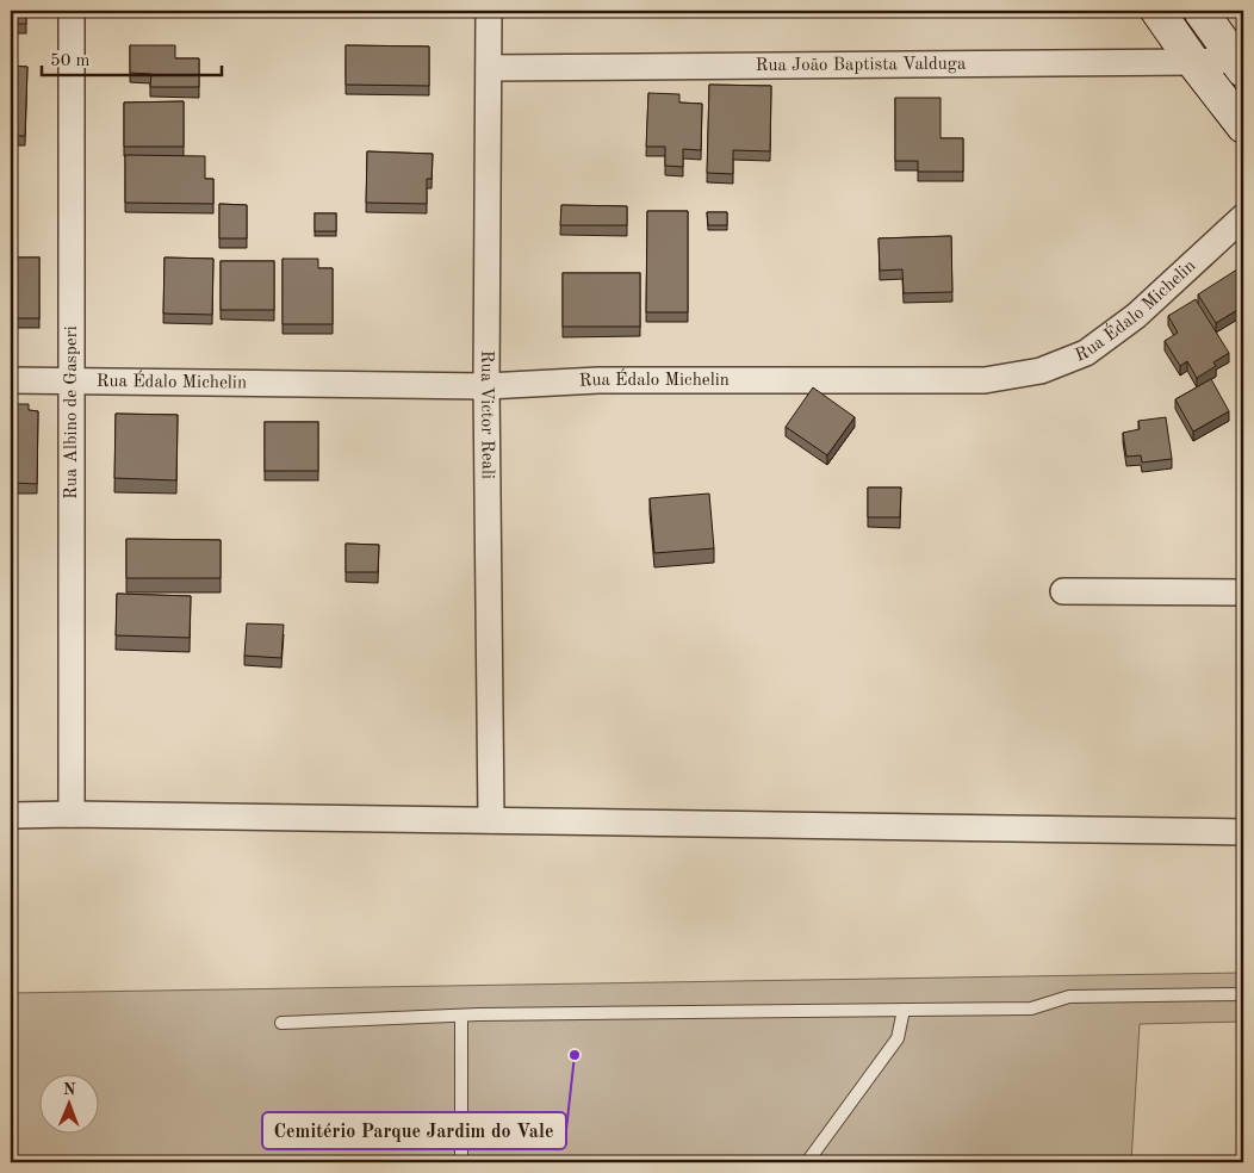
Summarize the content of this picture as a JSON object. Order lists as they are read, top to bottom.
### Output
{
  "streets": {
    "street": [
      "Rua João Baptista Valduga",
      "Rua Édalo Michelin",
      "Rua Albino de Gasperi",
      "Rua Victor Reali"
    ]
  },
  "crossings": [
    ["Rua João Baptista Valduga", "Rua Victor Reali"],
    ["Rua Édalo Michelin", "Rua Albino de Gasperi"],
    ["Rua Édalo Michelin", "Rua Victor Reali"]
  ],
  "places": ["Cemitério Parque Jardim do Vale"],
  "scale_bar": "50 m",
  "north": "top"
}
